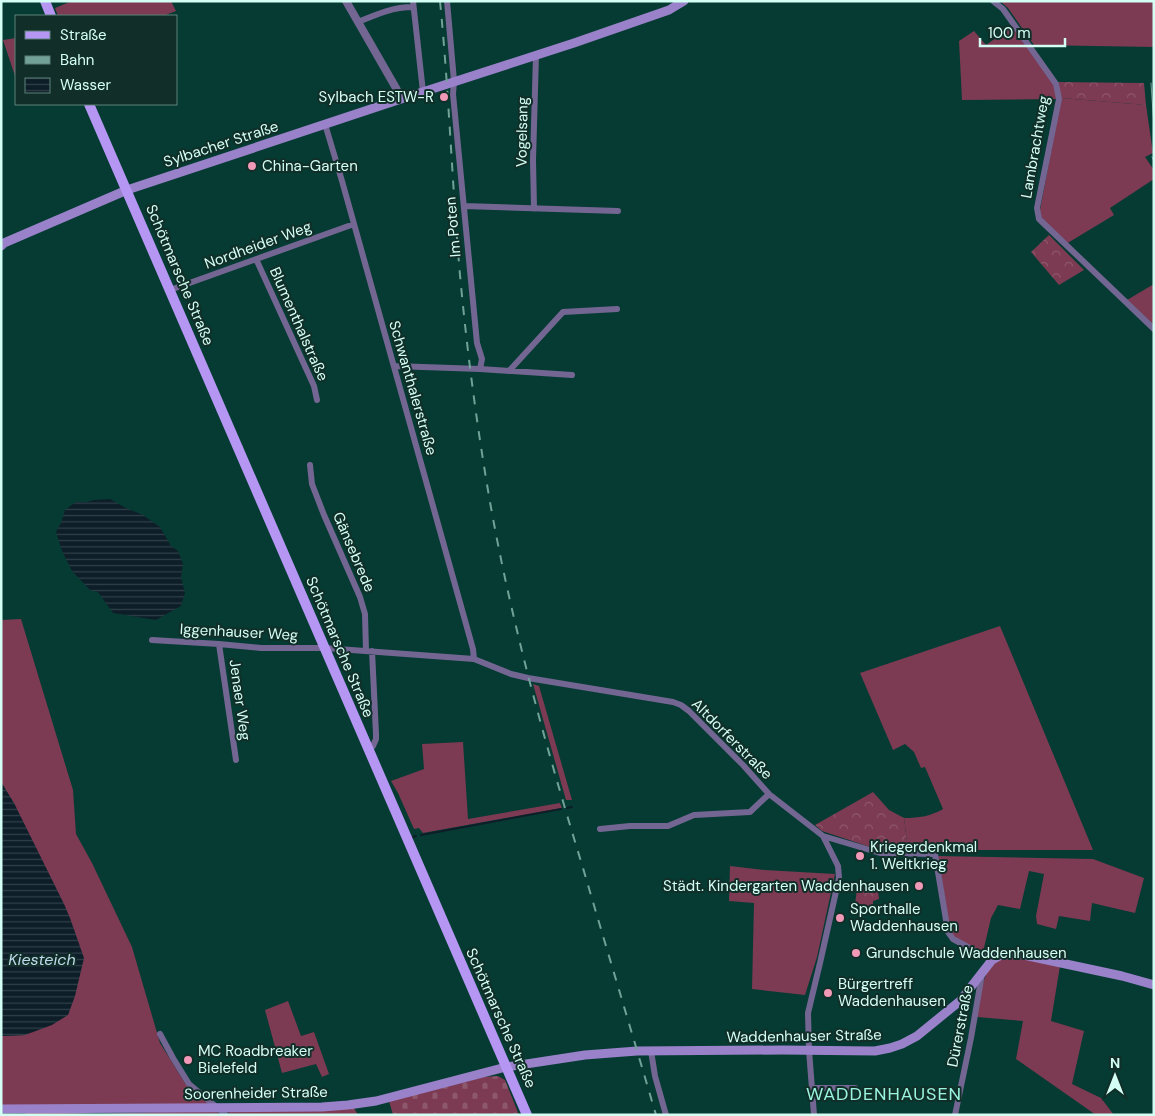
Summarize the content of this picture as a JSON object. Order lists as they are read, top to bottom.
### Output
{
  "streets": {
    "main road": [
      "Sylbacher Straße",
      "Schötmarsche Straße",
      "Waddenhauser Straße",
      "Soorenheider Straße"
    ],
    "street": [
      "Vogelsang",
      "Lambrachtweg",
      "Im Poten",
      "Nordheider Weg",
      "Blumenthalstraße",
      "Schwanthalerstraße",
      "Gänsebrede",
      "Iggenhauser Weg",
      "Jenaer Weg",
      "Altdorferstraße",
      "Dürerstraße"
    ]
  },
  "crossings": [
    ["Vogelsang", "Sylbacher Straße"],
    ["Sylbacher Straße", "Im Poten"],
    ["Sylbacher Straße", "Schötmarsche Straße"],
    ["Sylbacher Straße", "Schwanthalerstraße"],
    ["Nordheider Weg", "Schötmarsche Straße"],
    ["Nordheider Weg", "Blumenthalstraße"],
    ["Nordheider Weg", "Schwanthalerstraße"],
    ["Schötmarsche Straße", "Iggenhauser Weg"],
    ["Schötmarsche Straße", "Altdorferstraße"],
    ["Schötmarsche Straße", "Waddenhauser Straße"],
    ["Schötmarsche Straße", "Soorenheider Straße"],
    ["Schwanthalerstraße", "Altdorferstraße"],
    ["Gänsebrede", "Altdorferstraße"],
    ["Iggenhauser Weg", "Jenaer Weg"],
    ["Iggenhauser Weg", "Altdorferstraße"],
    ["Altdorferstraße", "Waddenhauser Straße"],
    ["Dürerstraße", "Waddenhauser Straße"],
    ["Waddenhauser Straße", "Soorenheider Straße"]
  ],
  "districts": ["WADDENHAUSEN"],
  "water": ["Kiesteich"],
  "places": [
    "Sylbach ESTW-R",
    "China-Garten",
    "Kriegerdenkmal 1. Weltkrieg",
    "Städt. Kindergarten Waddenhausen",
    "Sporthalle Waddenhausen",
    "Grundschule Waddenhausen",
    "Bürgertreff Waddenhausen",
    "MC Roadbreaker Bielefeld"
  ],
  "legend": ["Straße", "Bahn", "Wasser"],
  "scale_bar": "100 m",
  "north": "top"
}
